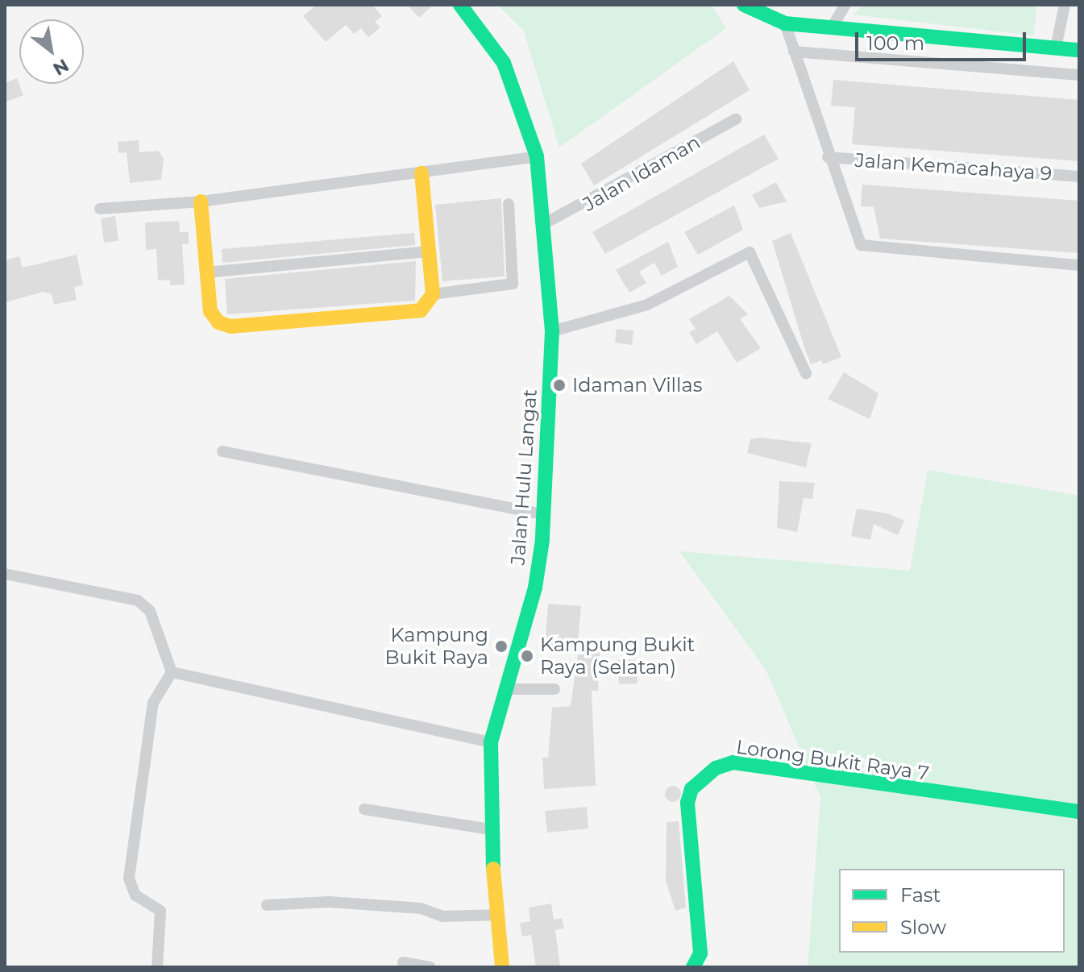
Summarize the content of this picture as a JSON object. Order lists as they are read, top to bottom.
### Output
{
  "streets": {
    "street": [
      "Jalan Kemacahaya 9",
      "Jalan Idaman",
      "Jalan Hulu Langat",
      "Lorong Bukit Raya 7"
    ]
  },
  "crossings": [
    ["Jalan Idaman", "Jalan Hulu Langat"]
  ],
  "places": ["Idaman Villas", "Kampung Bukit Raya", "Kampung Bukit Raya (Selatan)"],
  "legend": ["Fast", "Slow"],
  "scale_bar": "100 m",
  "north": "bottom right"
}
